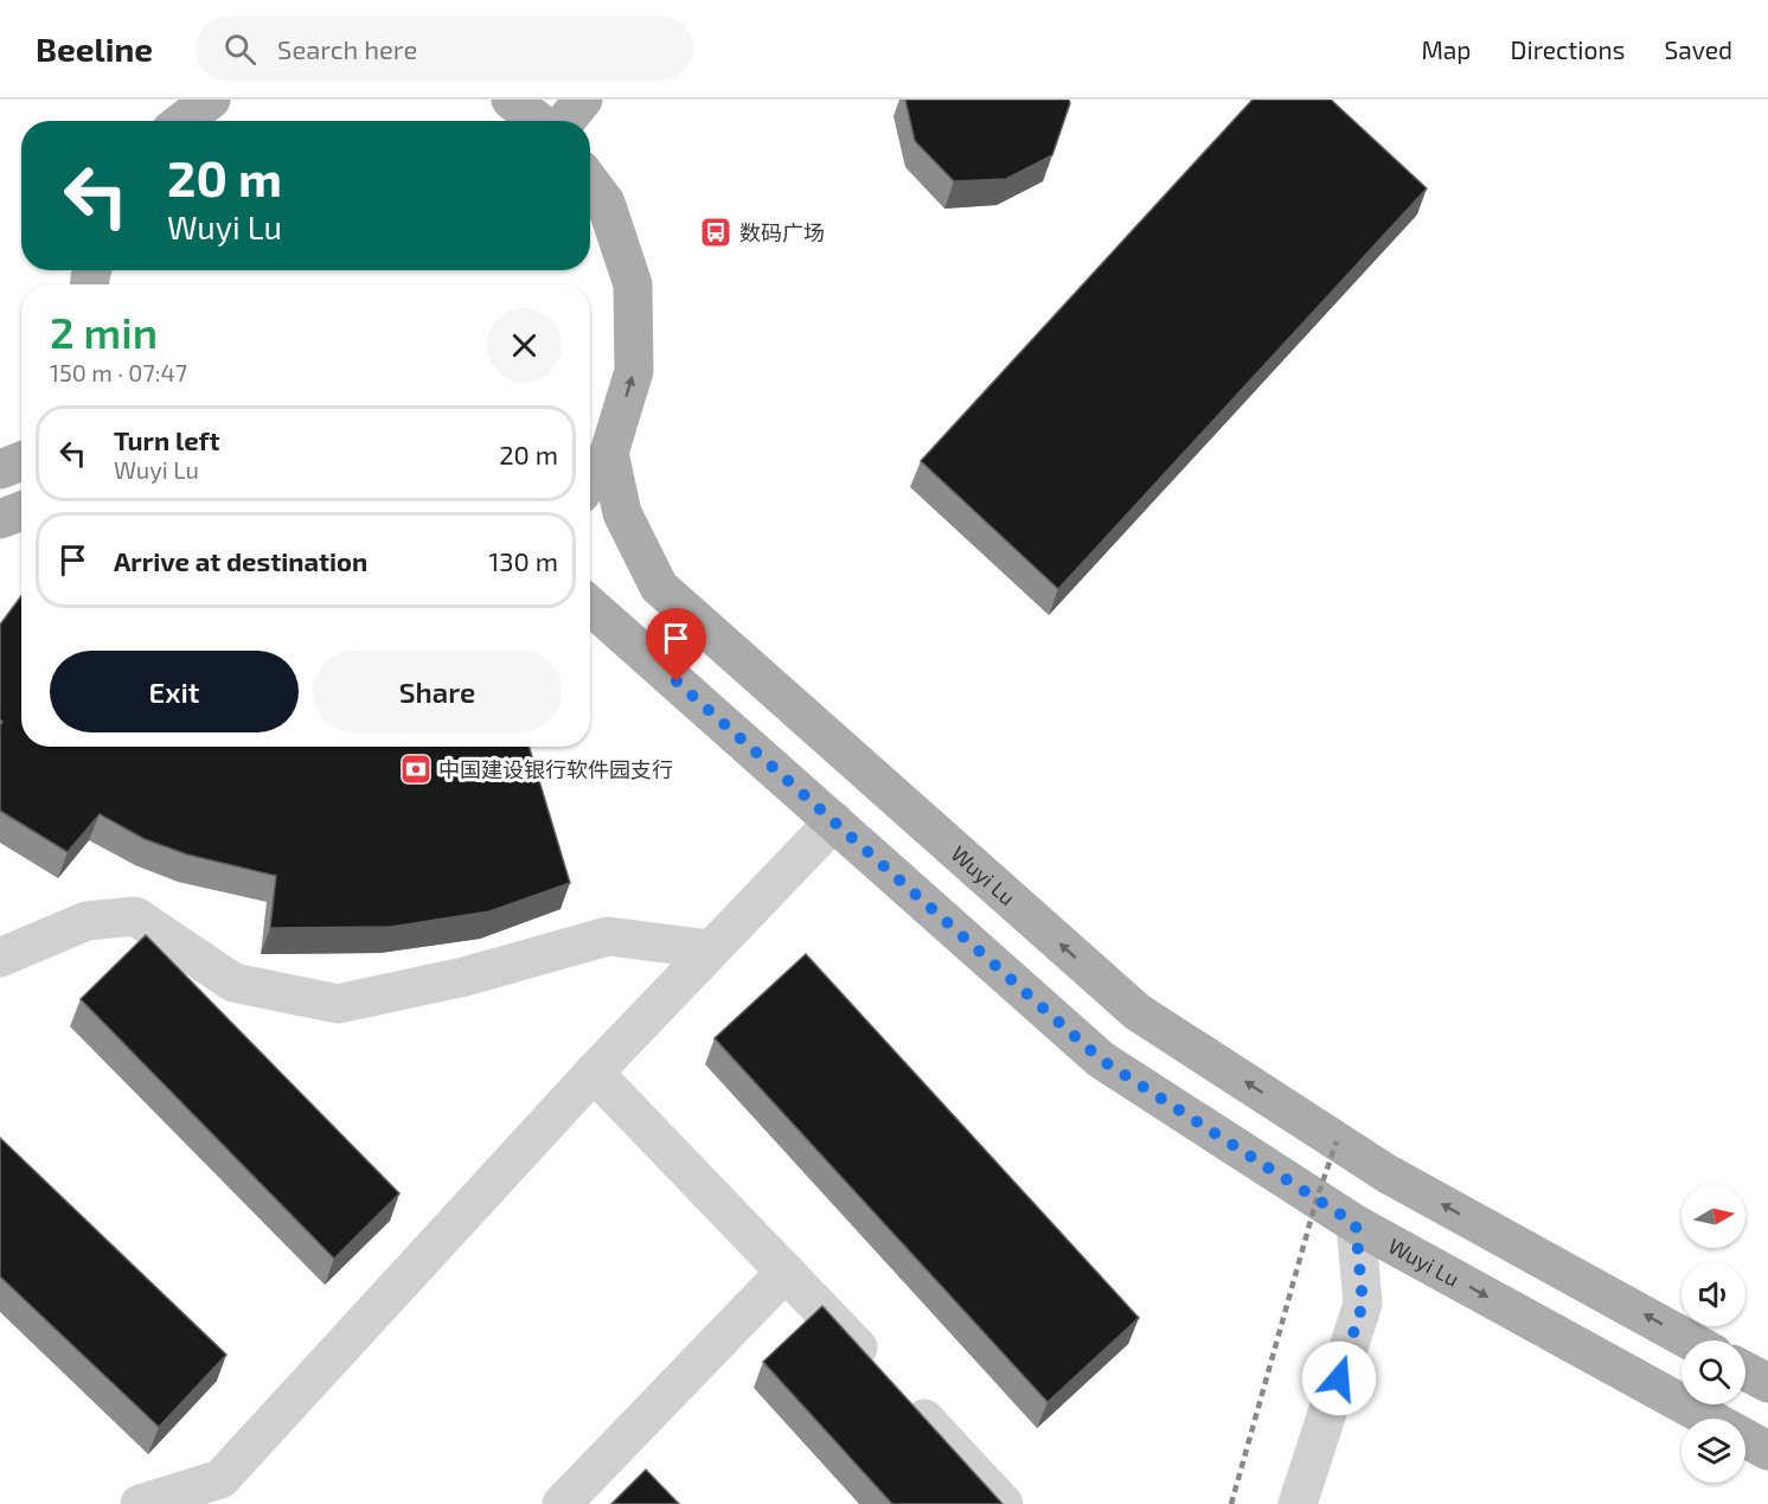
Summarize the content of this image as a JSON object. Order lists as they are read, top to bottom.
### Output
{
  "streets": {
    "main road": ["Wuyi Lu"]
  },
  "places": {
    "bus stop": ["数码广场"],
    "bank": ["中国建设银行软件园支行"]
  },
  "north": "right",
  "page": {
    "header": "Beeline",
    "search": "Search here",
    "nav": ["Map", "Directions", "Saved"],
    "turn": ["20 m", "Wuyi Lu"],
    "heading": ["2 min", "150 m · 07:47"],
    "list": [
      {
        "name": "Turn left",
        "note": "Wuyi Lu",
        "value": "20 m"
      },
      {
        "name": "Arrive at destination",
        "value": "130 m"
      }
    ],
    "buttons": ["Exit", "Share"]
  }
}
